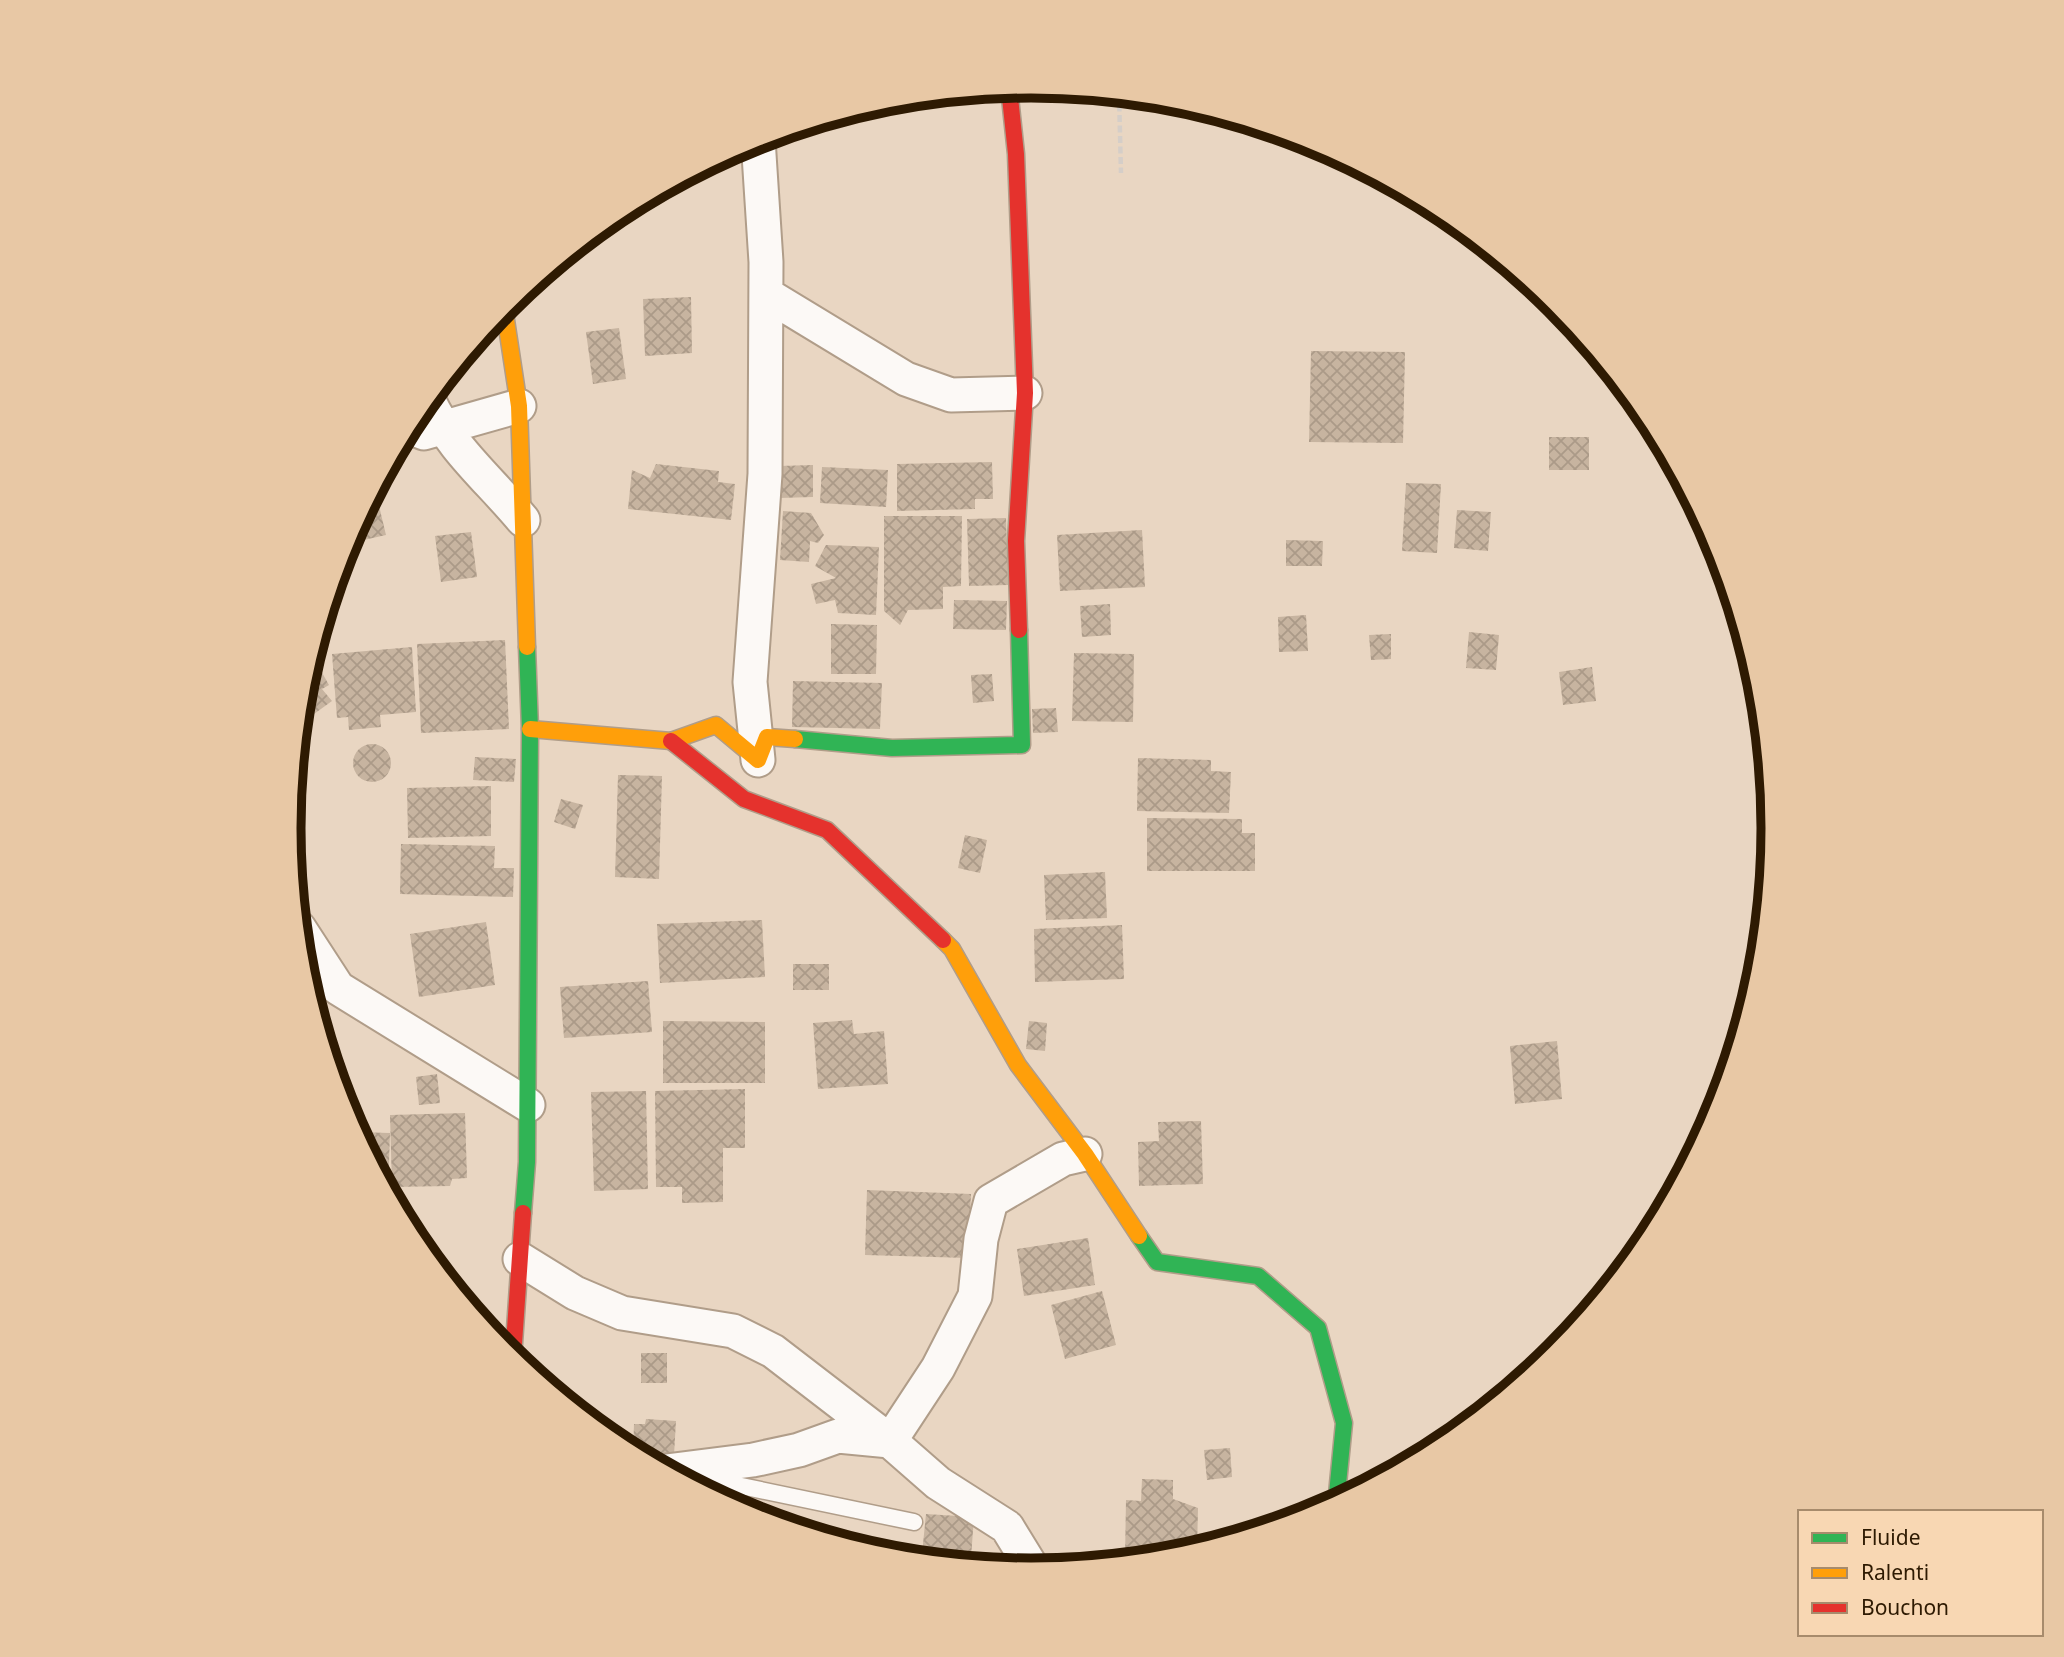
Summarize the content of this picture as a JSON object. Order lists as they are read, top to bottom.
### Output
{
  "legend": ["Fluide", "Ralenti", "Bouchon"]
}
